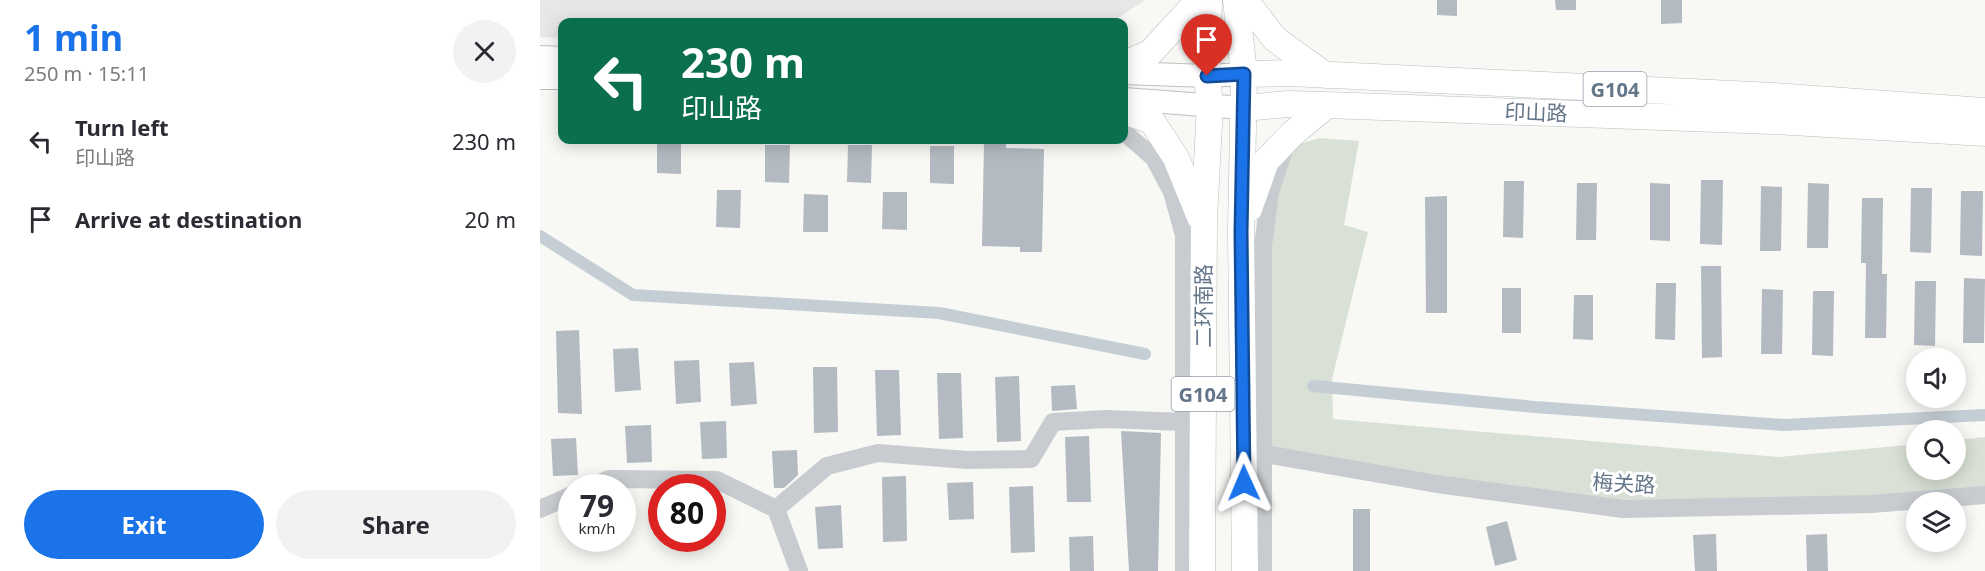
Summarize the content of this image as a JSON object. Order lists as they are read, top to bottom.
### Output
{
  "streets": {
    "highway": ["G104", "印山路", "二环南路"],
    "street": ["梅关路"]
  },
  "crossings": [
    ["G104", "印山路"],
    ["G104", "二环南路"],
    ["印山路", "二环南路"]
  ],
  "page": {
    "heading": ["1 min", "250 m · 15:11"],
    "turn": ["230 m", "印山路"],
    "list": [
      {
        "name": "Turn left",
        "note": "印山路",
        "value": "230 m"
      },
      {
        "name": "Arrive at destination",
        "value": "20 m"
      }
    ],
    "speed": "79 km/h",
    "limit": "80",
    "buttons": ["Exit", "Share"]
  }
}
